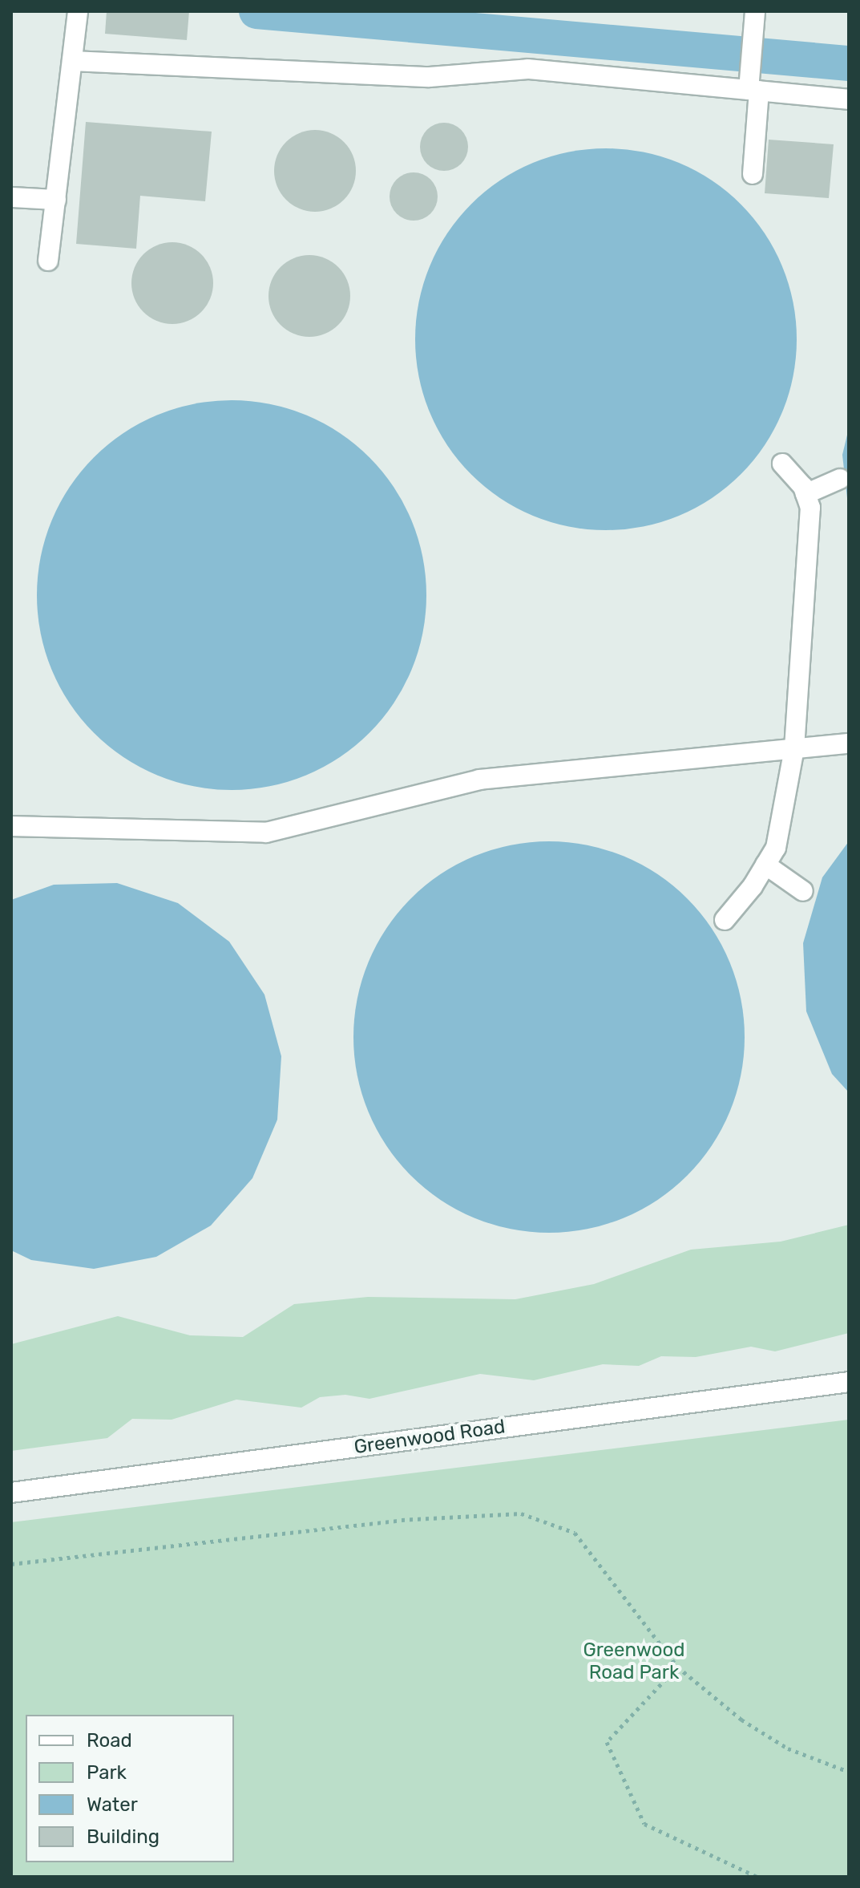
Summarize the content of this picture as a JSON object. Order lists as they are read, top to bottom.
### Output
{
  "streets": {
    "street": ["Greenwood Road"]
  },
  "parks": ["Greenwood Road Park"],
  "legend": [
    "Road",
    "Park",
    "Water",
    "Building"
  ]
}
